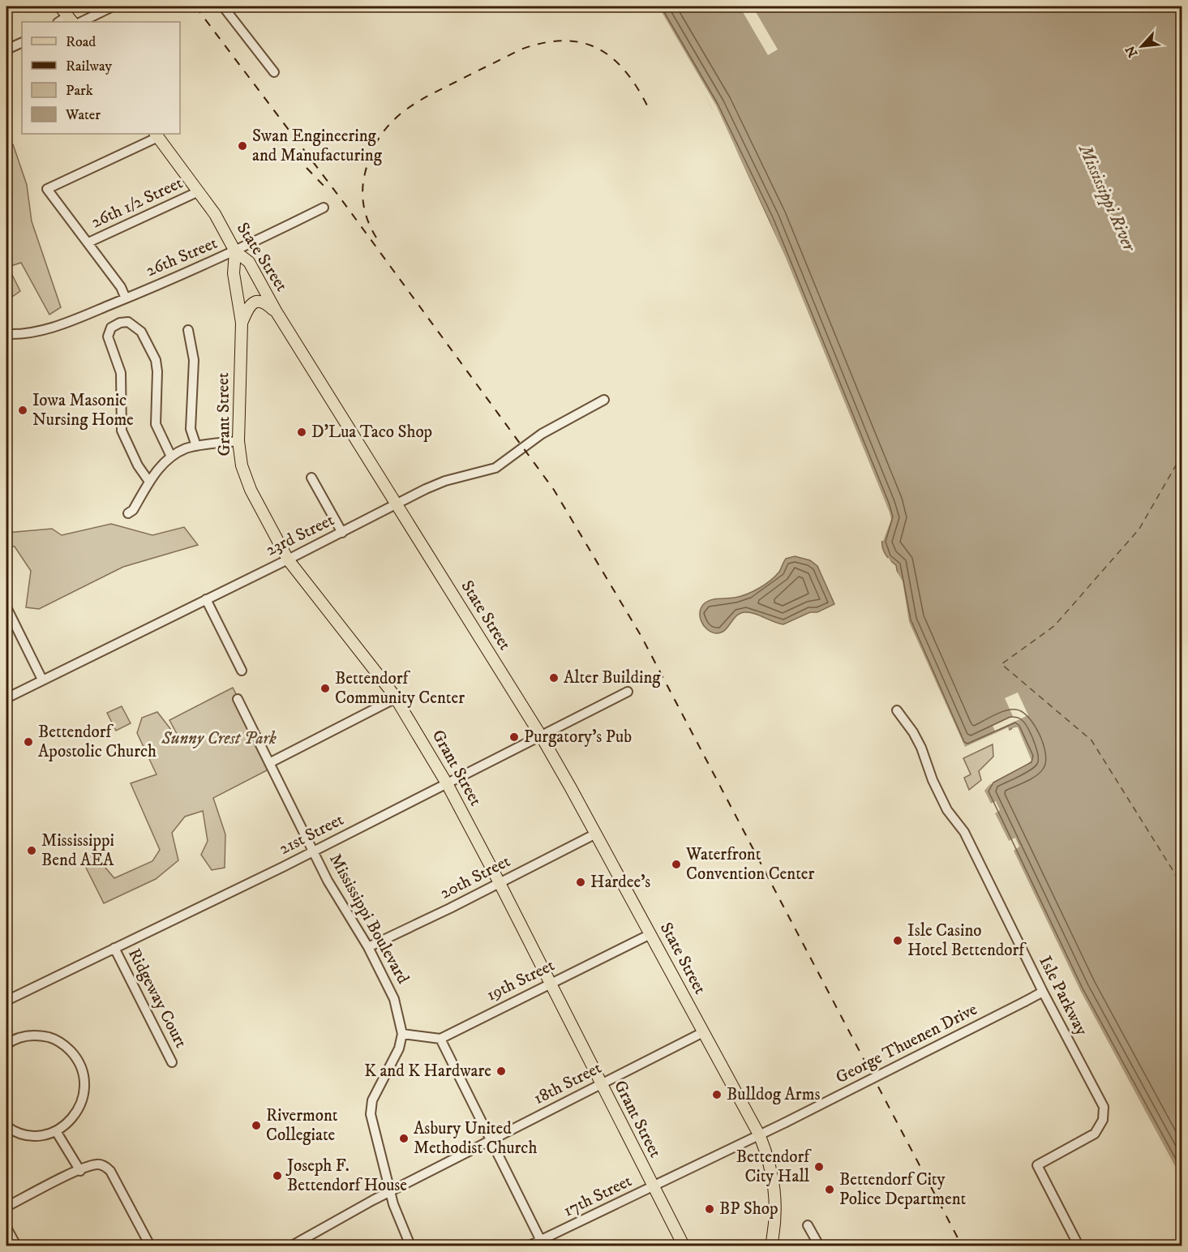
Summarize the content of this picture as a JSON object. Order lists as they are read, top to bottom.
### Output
{
  "streets": {
    "main road": ["State Street", "Grant Street"],
    "street": [
      "26th 1/2 Street",
      "26th Street",
      "23rd Street",
      "21st Street",
      "20th Street",
      "Mississippi Boulevard",
      "19th Street",
      "Isle Parkway",
      "Ridgeway Court",
      "George Thuenen Drive",
      "18th Street",
      "17th Street"
    ]
  },
  "crossings": [
    ["26th 1/2 Street", "State Street"],
    ["26th Street", "State Street"],
    ["26th Street", "Grant Street"],
    ["State Street", "Grant Street"],
    ["State Street", "23rd Street"],
    ["State Street", "21st Street"],
    ["State Street", "20th Street"],
    ["State Street", "19th Street"],
    ["State Street", "18th Street"],
    ["State Street", "17th Street"],
    ["Grant Street", "23rd Street"],
    ["Grant Street", "21st Street"],
    ["Grant Street", "20th Street"],
    ["Grant Street", "19th Street"],
    ["Grant Street", "18th Street"],
    ["Grant Street", "17th Street"],
    ["21st Street", "Mississippi Boulevard"],
    ["21st Street", "Ridgeway Court"],
    ["20th Street", "Mississippi Boulevard"],
    ["Isle Parkway", "George Thuenen Drive"],
    ["George Thuenen Drive", "17th Street"]
  ],
  "water": ["Mississippi River"],
  "parks": ["Sunny Crest Park"],
  "places": [
    "Swan Engineering and Manufacturing",
    "Iowa Masonic Nursing Home",
    "D'Lua Taco Shop",
    "Alter Building",
    "Bettendorf Community Center",
    "Purgatory's Pub",
    "Bettendorf Apostolic Church",
    "Mississippi Bend AEA",
    "Waterfront Convention Center",
    "Hardee's",
    "Isle Casino Hotel Bettendorf",
    "K and K Hardware",
    "Bulldog Arms",
    "Rivermont Collegiate",
    "Asbury United Methodist Church",
    "Bettendorf City Hall",
    "Joseph F. Bettendorf House",
    "Bettendorf City Police Department",
    "BP Shop"
  ],
  "legend": [
    "Road",
    "Railway",
    "Park",
    "Water"
  ],
  "north": "bottom left"
}
